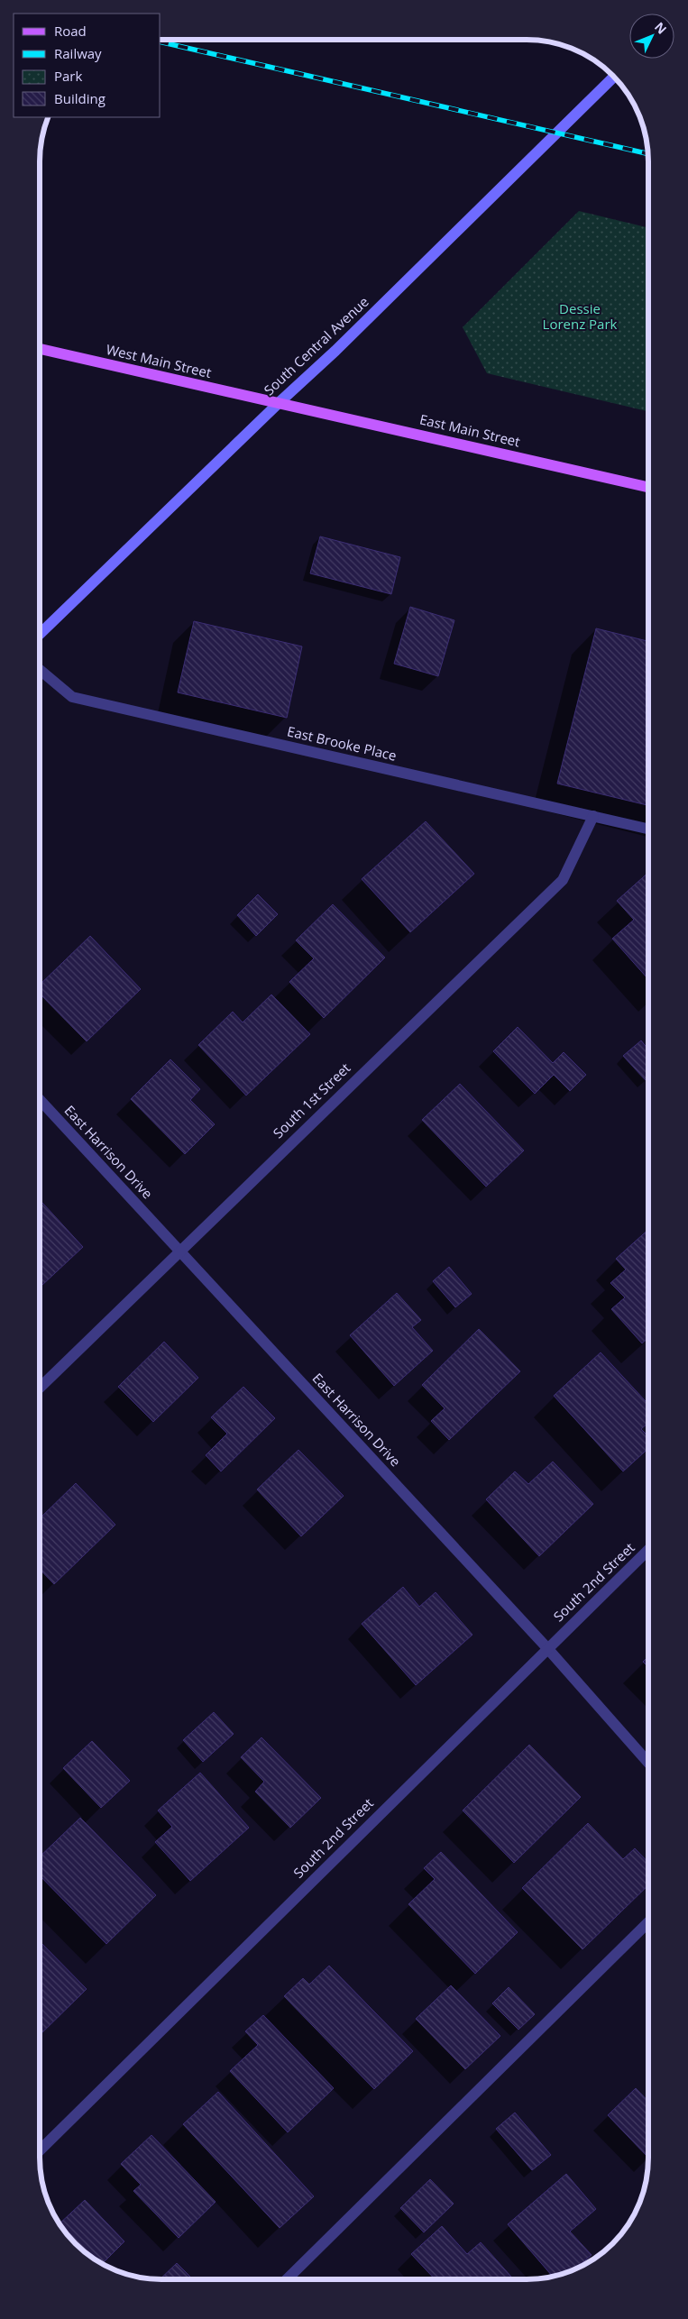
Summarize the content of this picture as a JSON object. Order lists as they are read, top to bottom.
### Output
{
  "streets": {
    "main road": ["West Main Street", "East Main Street"],
    "street": [
      "South Central Avenue",
      "East Brooke Place",
      "South 1st Street",
      "East Harrison Drive",
      "South 2nd Street"
    ]
  },
  "crossings": [
    ["South Central Avenue", "West Main Street"],
    ["South Central Avenue", "East Main Street"],
    ["West Main Street", "East Main Street"],
    ["East Brooke Place", "South 1st Street"],
    ["South 1st Street", "East Harrison Drive"],
    ["East Harrison Drive", "South 2nd Street"]
  ],
  "parks": ["Dessie Lorenz Park"],
  "legend": [
    "Road",
    "Railway",
    "Park",
    "Building"
  ],
  "north": "top right"
}
